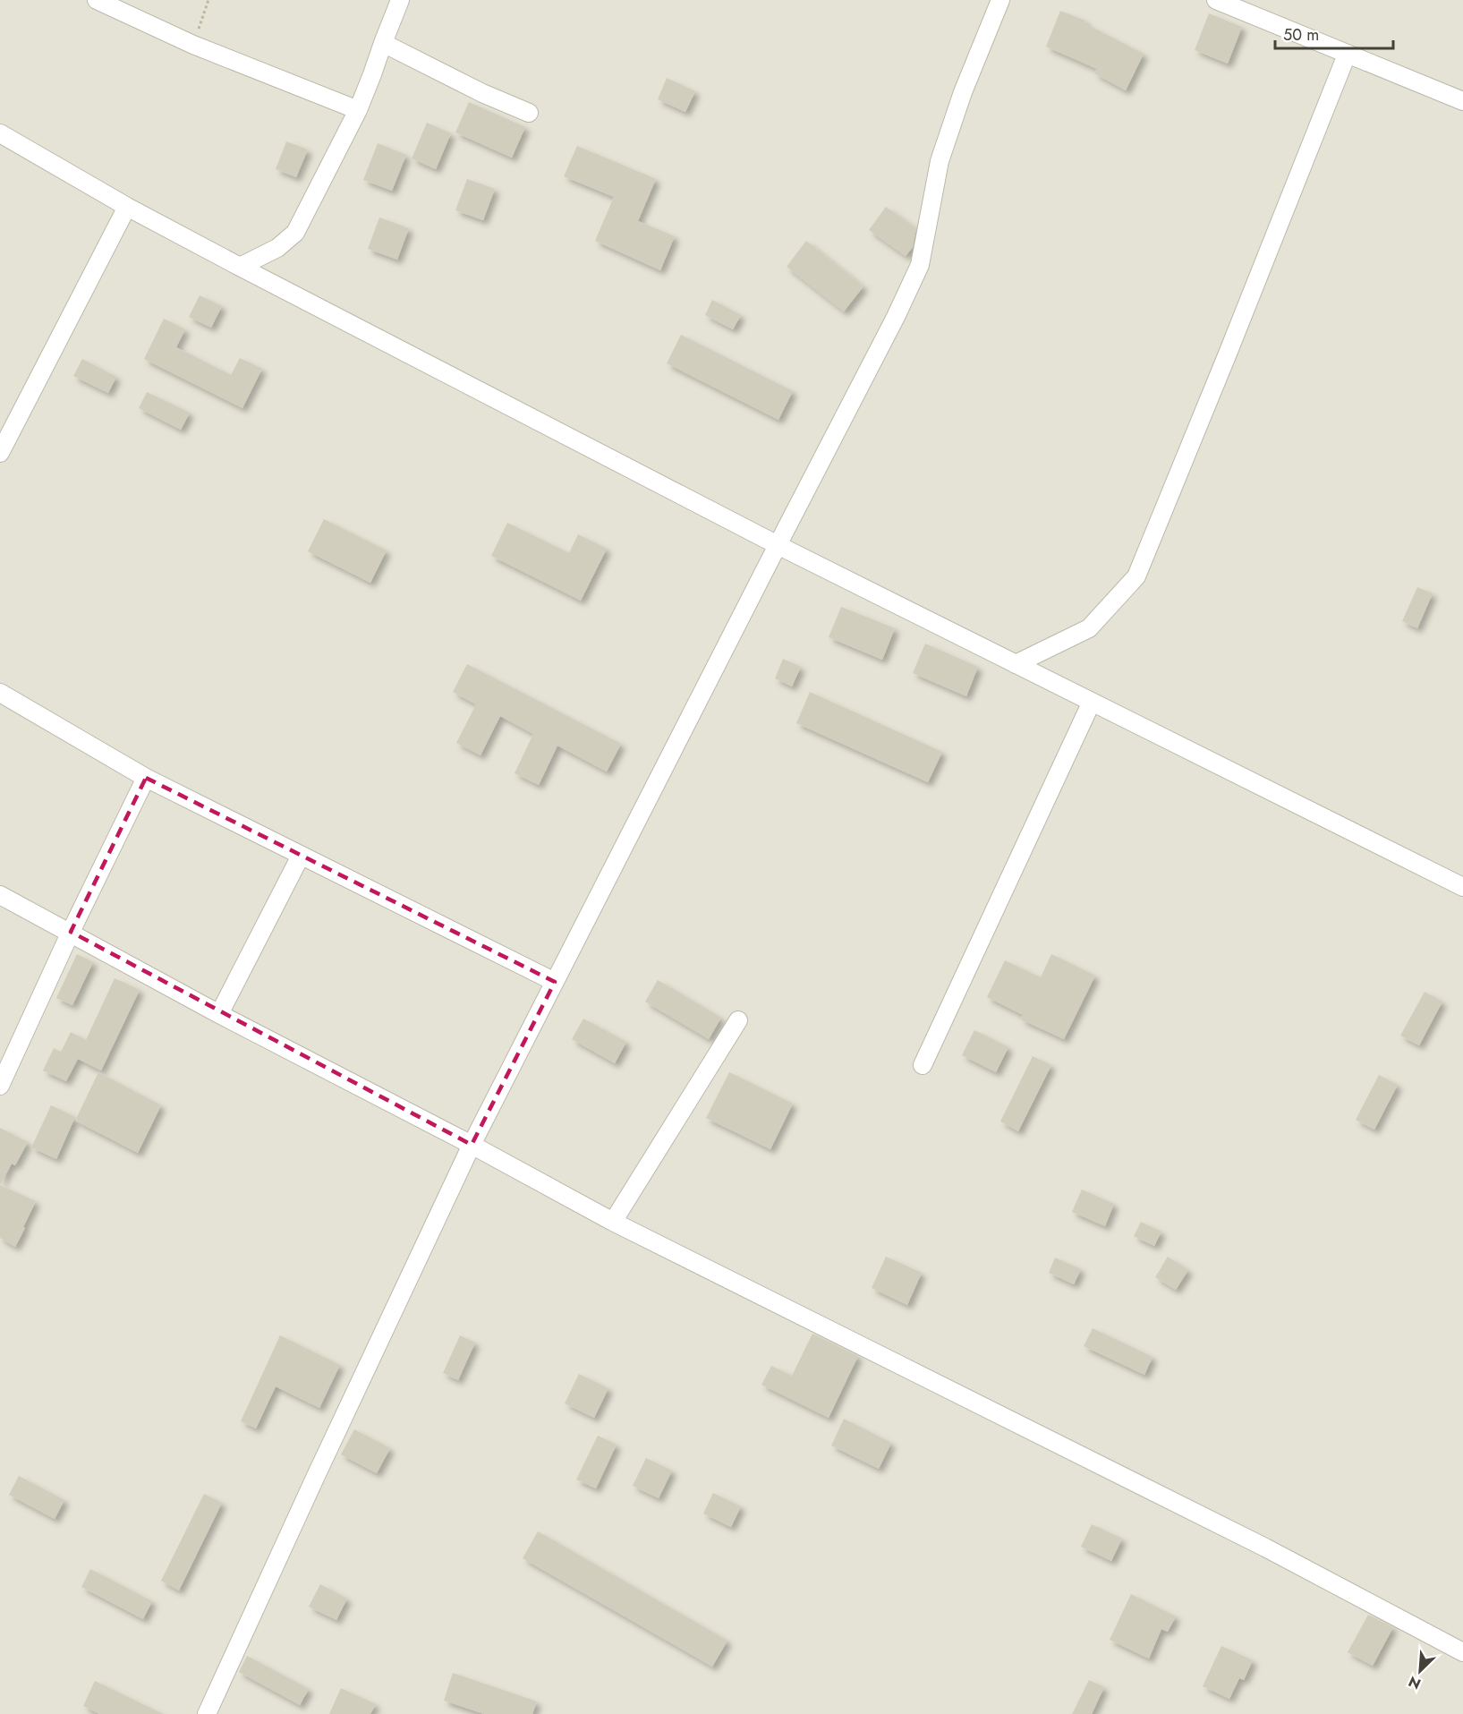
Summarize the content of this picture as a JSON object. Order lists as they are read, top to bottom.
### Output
{
  "scale_bar": "50 m",
  "north": "bottom left"
}
